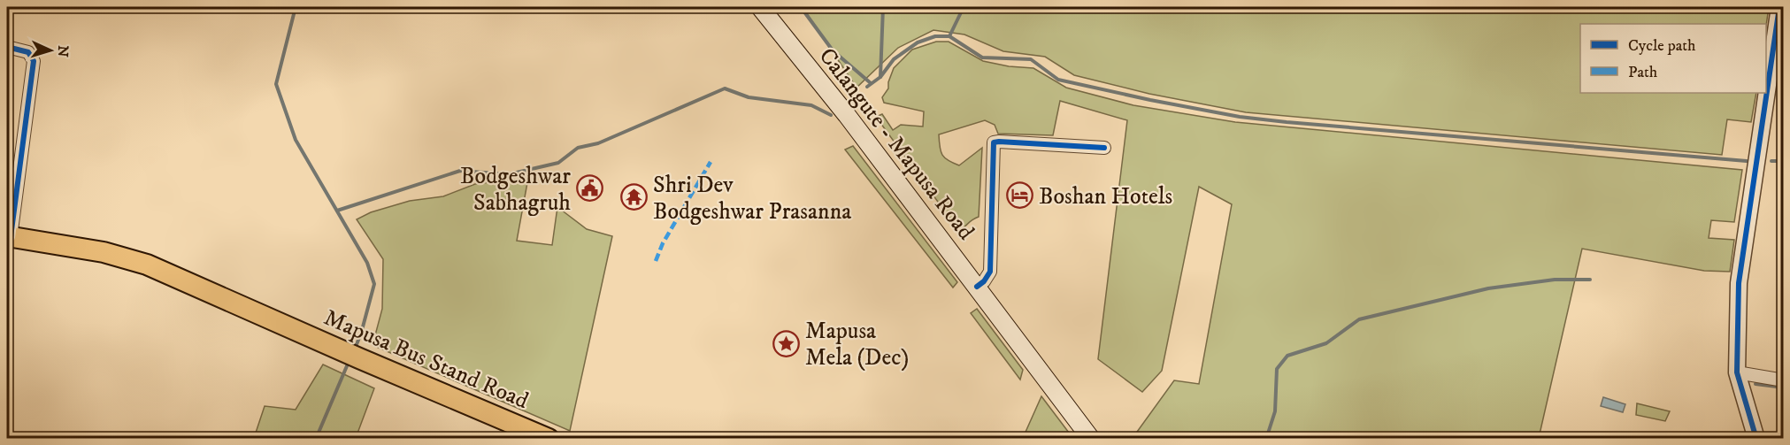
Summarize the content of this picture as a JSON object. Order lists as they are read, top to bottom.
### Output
{
  "streets": {
    "main road": ["Calangute - Mapusa Road", "Mapusa Bus Stand Road"]
  },
  "places": {
    "public building": ["Bodgeshwar Sabhagruh"],
    "hotel": ["Boshan Hotels"],
    "temple": ["Shri Dev Bodgeshwar Prasanna"],
    "place": ["Mapusa Mela (Dec)"]
  },
  "legend": ["Cycle path", "Path"],
  "north": "right"
}
